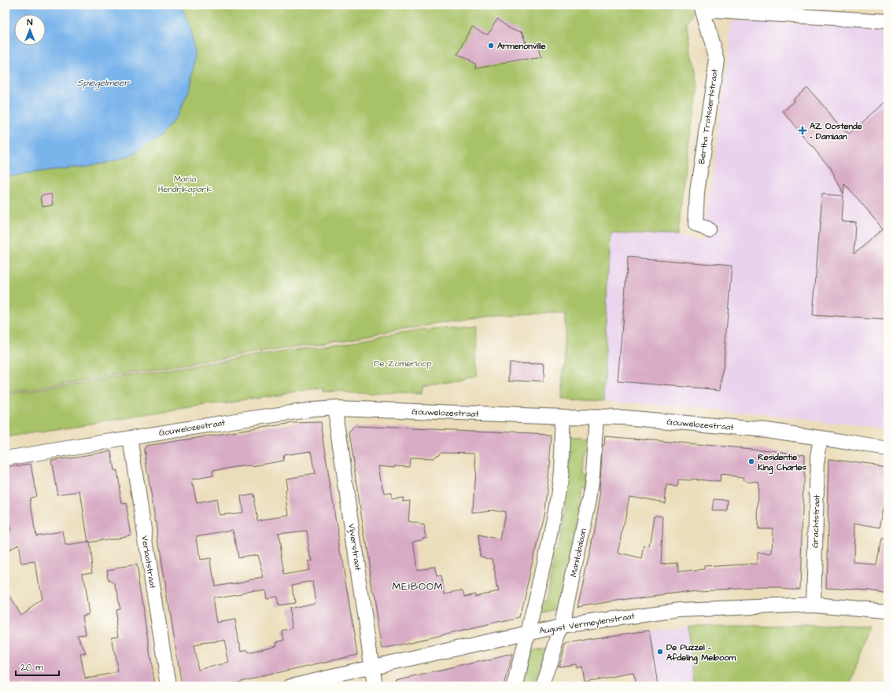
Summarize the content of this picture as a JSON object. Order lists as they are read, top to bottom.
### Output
{
  "streets": {
    "street": [
      "Bertha Tratsaertstraat",
      "Gouwelozestraat",
      "Grachtstraat",
      "Vijverstraat",
      "Manitobalaan",
      "Verlaatstraat",
      "August Vermeylenstraat"
    ]
  },
  "crossings": [
    ["Gouwelozestraat", "Grachtstraat"],
    ["Gouwelozestraat", "Vijverstraat"],
    ["Gouwelozestraat", "Manitobalaan"],
    ["Gouwelozestraat", "Verlaatstraat"],
    ["Grachtstraat", "August Vermeylenstraat"],
    ["Vijverstraat", "August Vermeylenstraat"],
    ["Manitobalaan", "August Vermeylenstraat"]
  ],
  "districts": ["MEIBOOM"],
  "water": ["Spiegelmeer"],
  "parks": ["Maria Hendrikapark", "De Zomerloop"],
  "places": {
    "other": ["Armenonville", "Residentie King Charles", "De Puzzel - Afdeling Meiboom"],
    "health": ["AZ Oostende - Damiaan"]
  },
  "scale_bar": "20 m",
  "north": "top"
}
